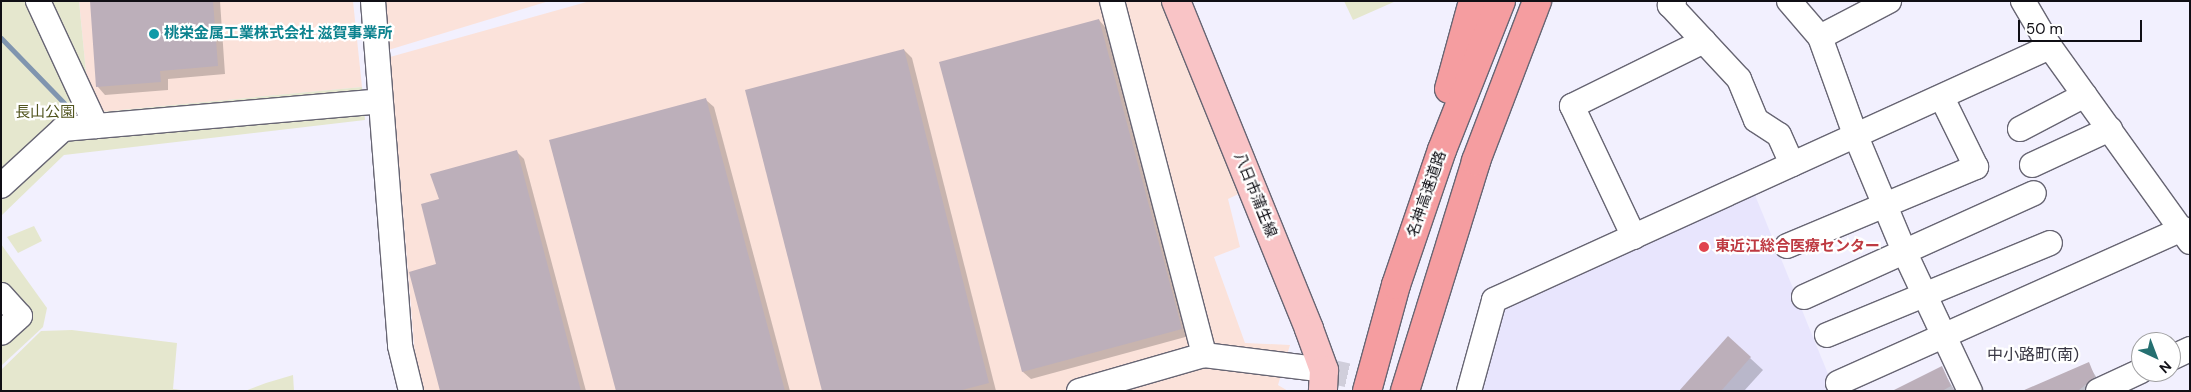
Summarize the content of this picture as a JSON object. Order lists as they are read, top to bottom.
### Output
{
  "streets": {
    "highway": ["名神高速道路"],
    "main road": ["八日市蒲生線"]
  },
  "districts": ["中小路町(南)"],
  "parks": ["長山公園"],
  "places": ["桃栄金属工業株式会社 滋賀事業所", "東近江総合医療センター"],
  "scale_bar": "50 m",
  "north": "bottom right"
}
